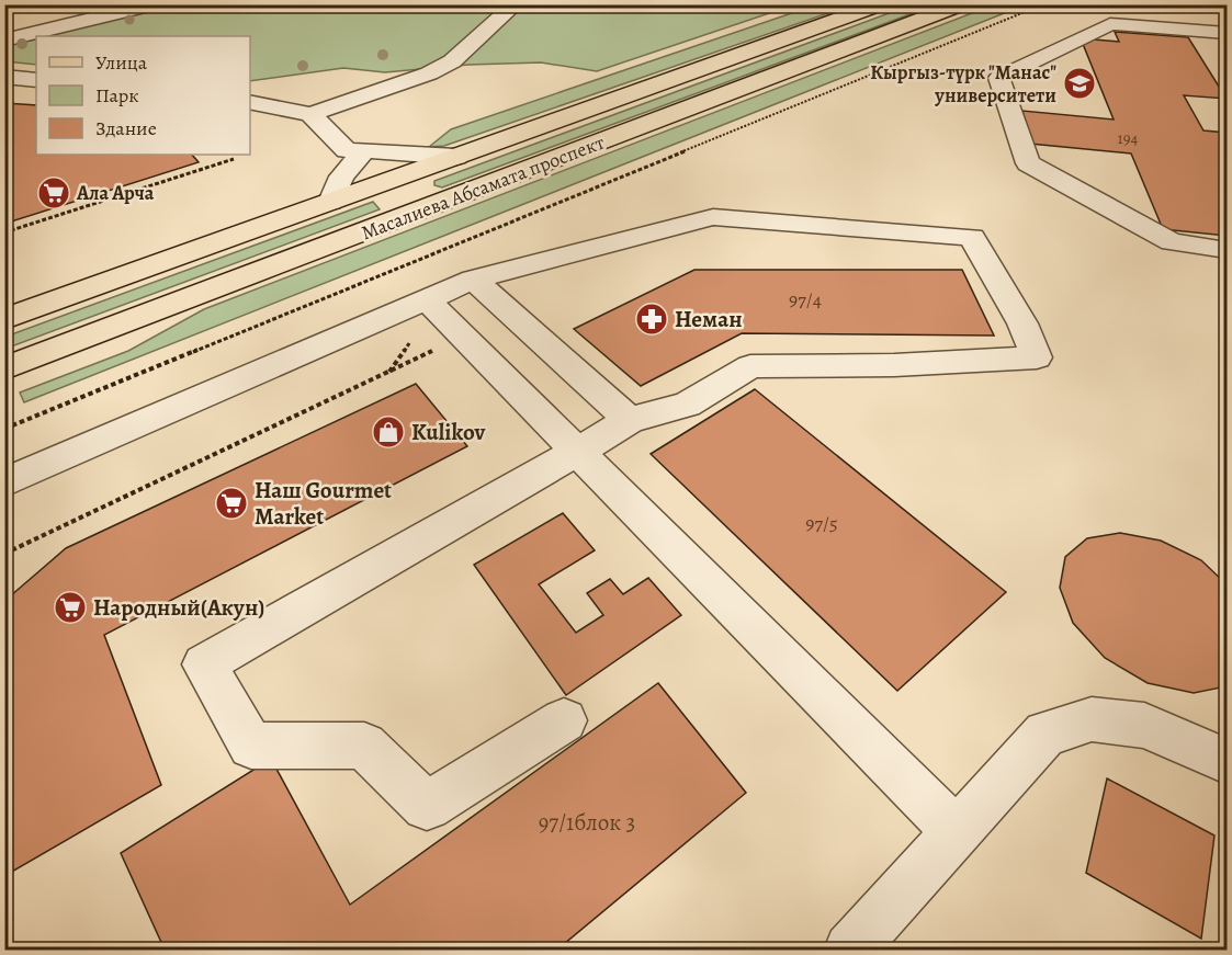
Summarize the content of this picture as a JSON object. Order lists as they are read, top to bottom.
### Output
{
  "streets": {
    "main road": ["Масалиева Абсамата проспект"]
  },
  "places": {
    "school or university": ["Кыргыз-түрк \"Манас\" университети"],
    "supermarket": ["Ала Арча", "Наш Gourmet Market", "Народный(Акун)"],
    "pharmacy": ["Неман"],
    "shop": ["Kulikov"]
  },
  "house_numbers": [
    "194",
    "97/4",
    "97/5",
    "97/1блок 3"
  ],
  "legend": ["Улица", "Парк", "Здание"]
}
